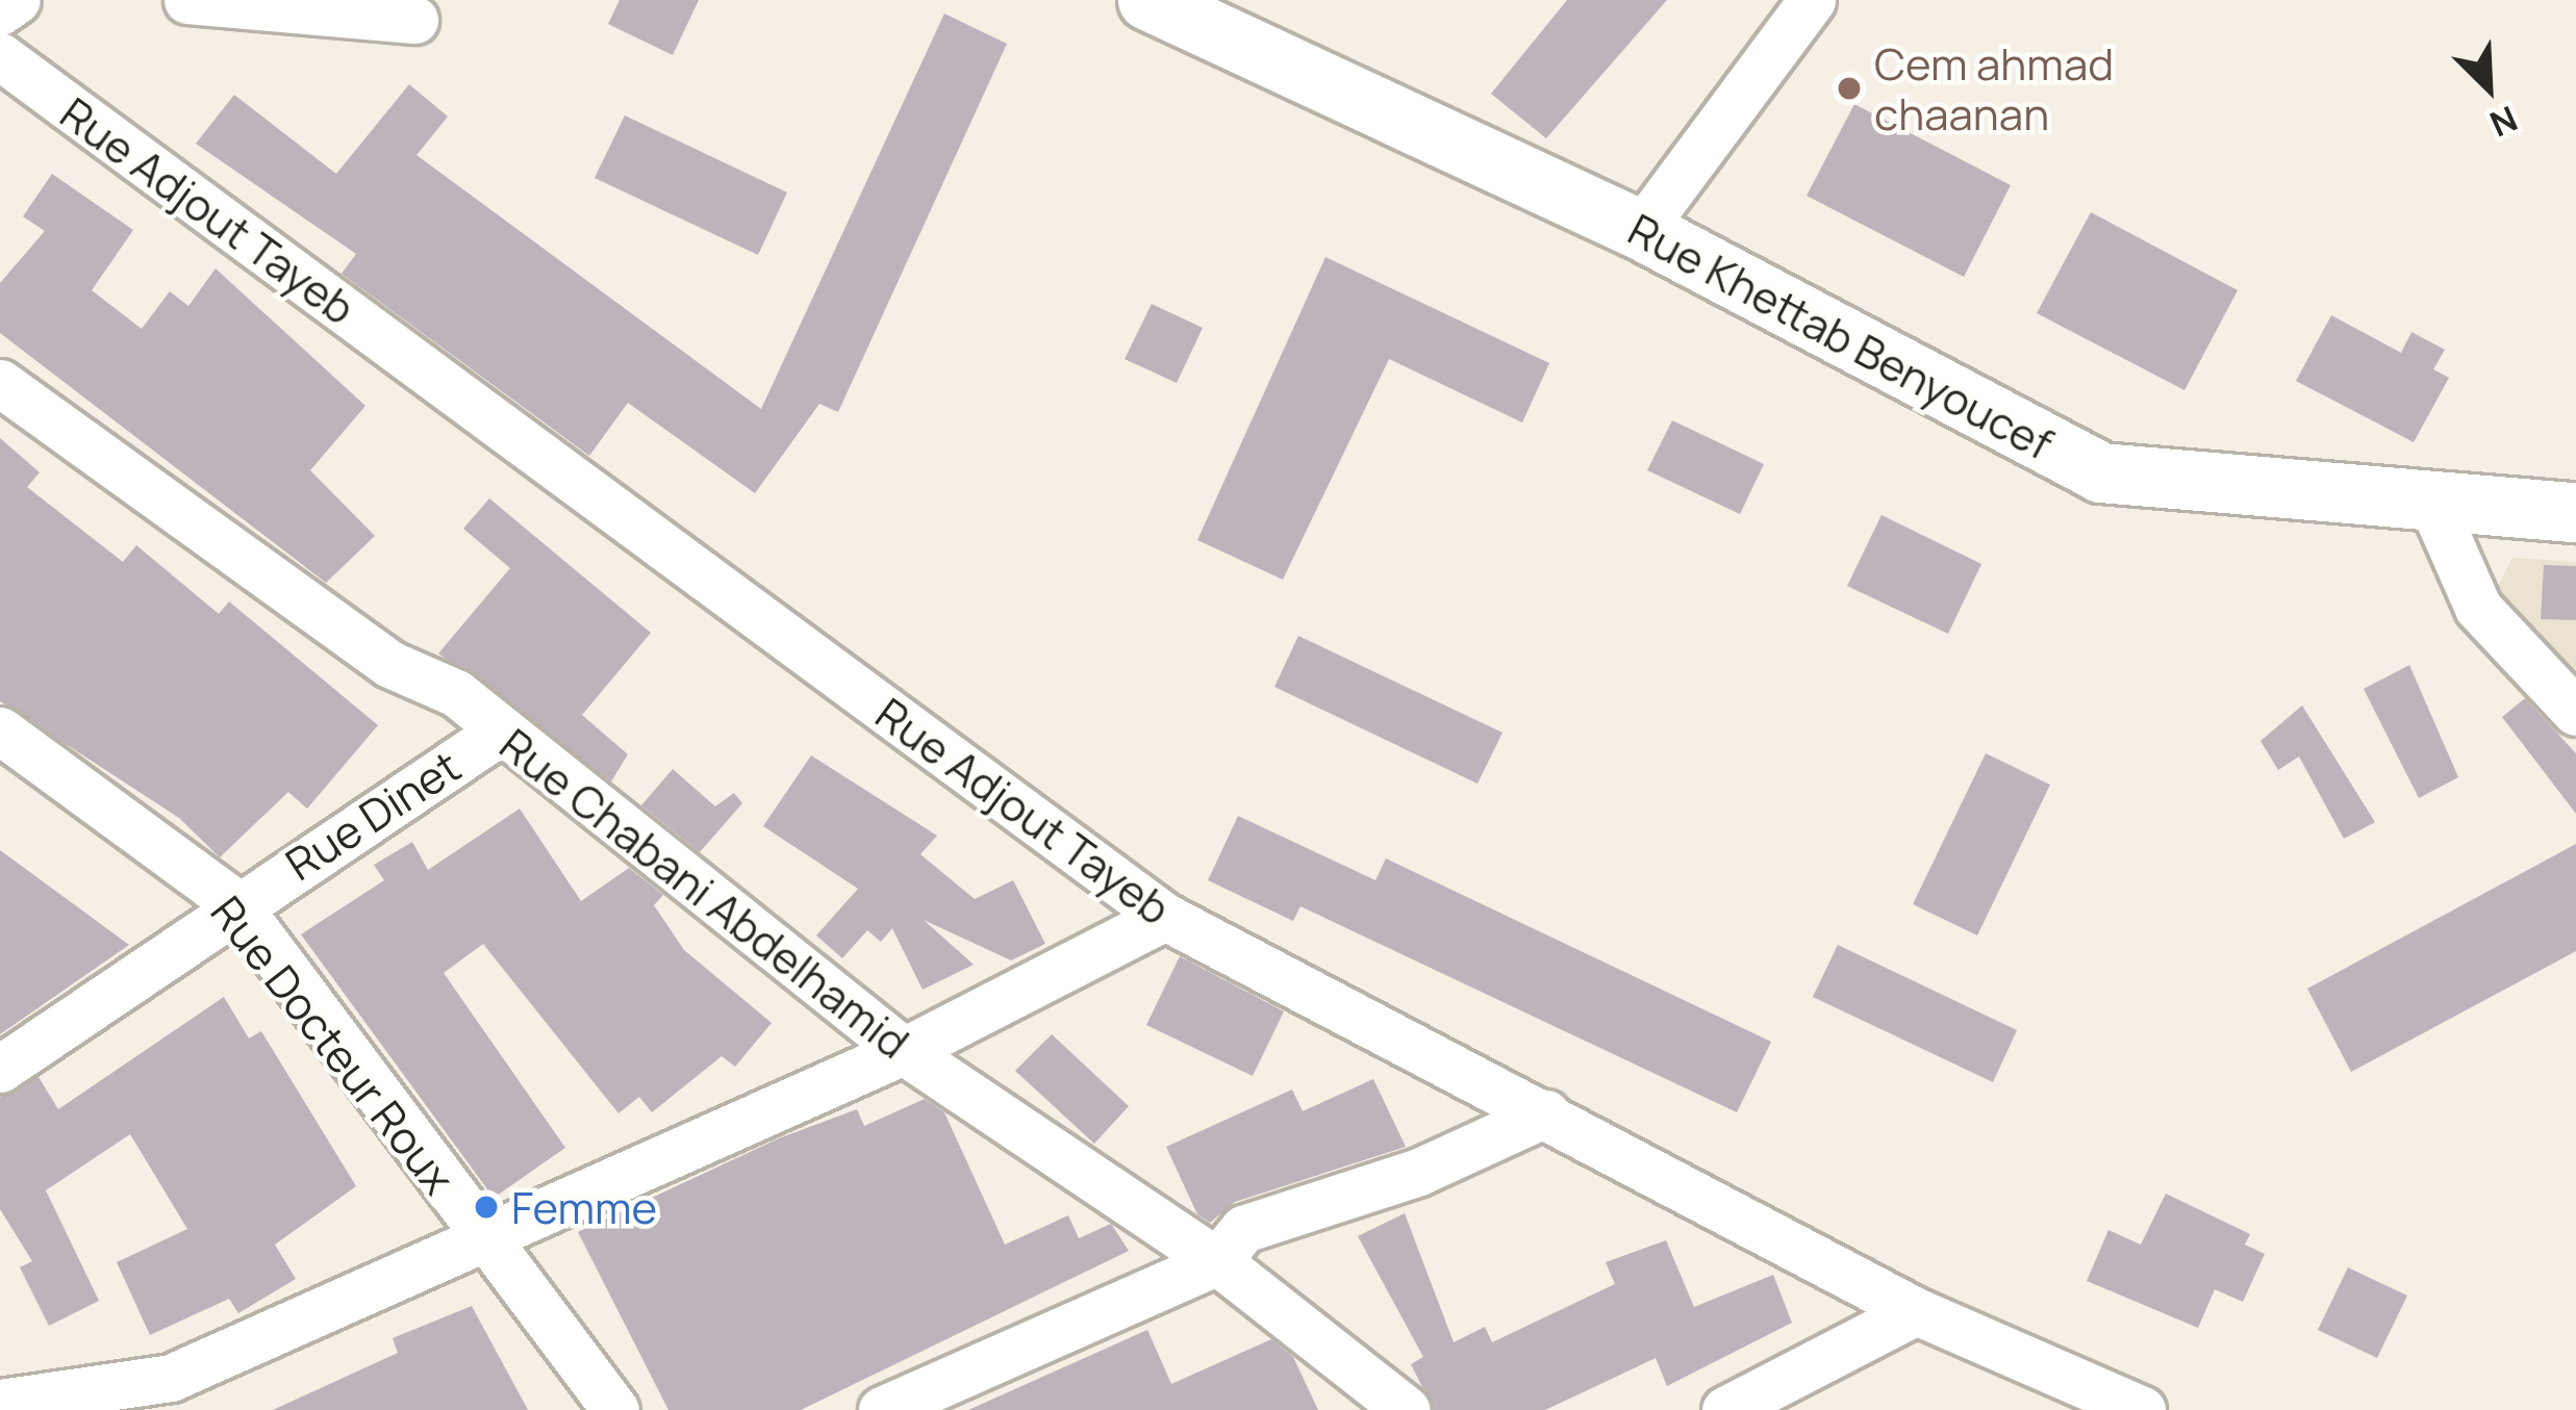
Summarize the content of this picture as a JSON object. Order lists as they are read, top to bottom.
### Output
{
  "streets": {
    "main road": ["Rue Khettab Benyoucef"],
    "street": [
      "Rue Adjout Tayeb",
      "Rue Dinet",
      "Rue Chabani Abdelhamid",
      "Rue Docteur Roux"
    ]
  },
  "crossings": [
    ["Rue Dinet", "Rue Chabani Abdelhamid"],
    ["Rue Dinet", "Rue Docteur Roux"]
  ],
  "places": ["Cem ahmad chaanan", "Femme"],
  "north": "bottom right"
}
